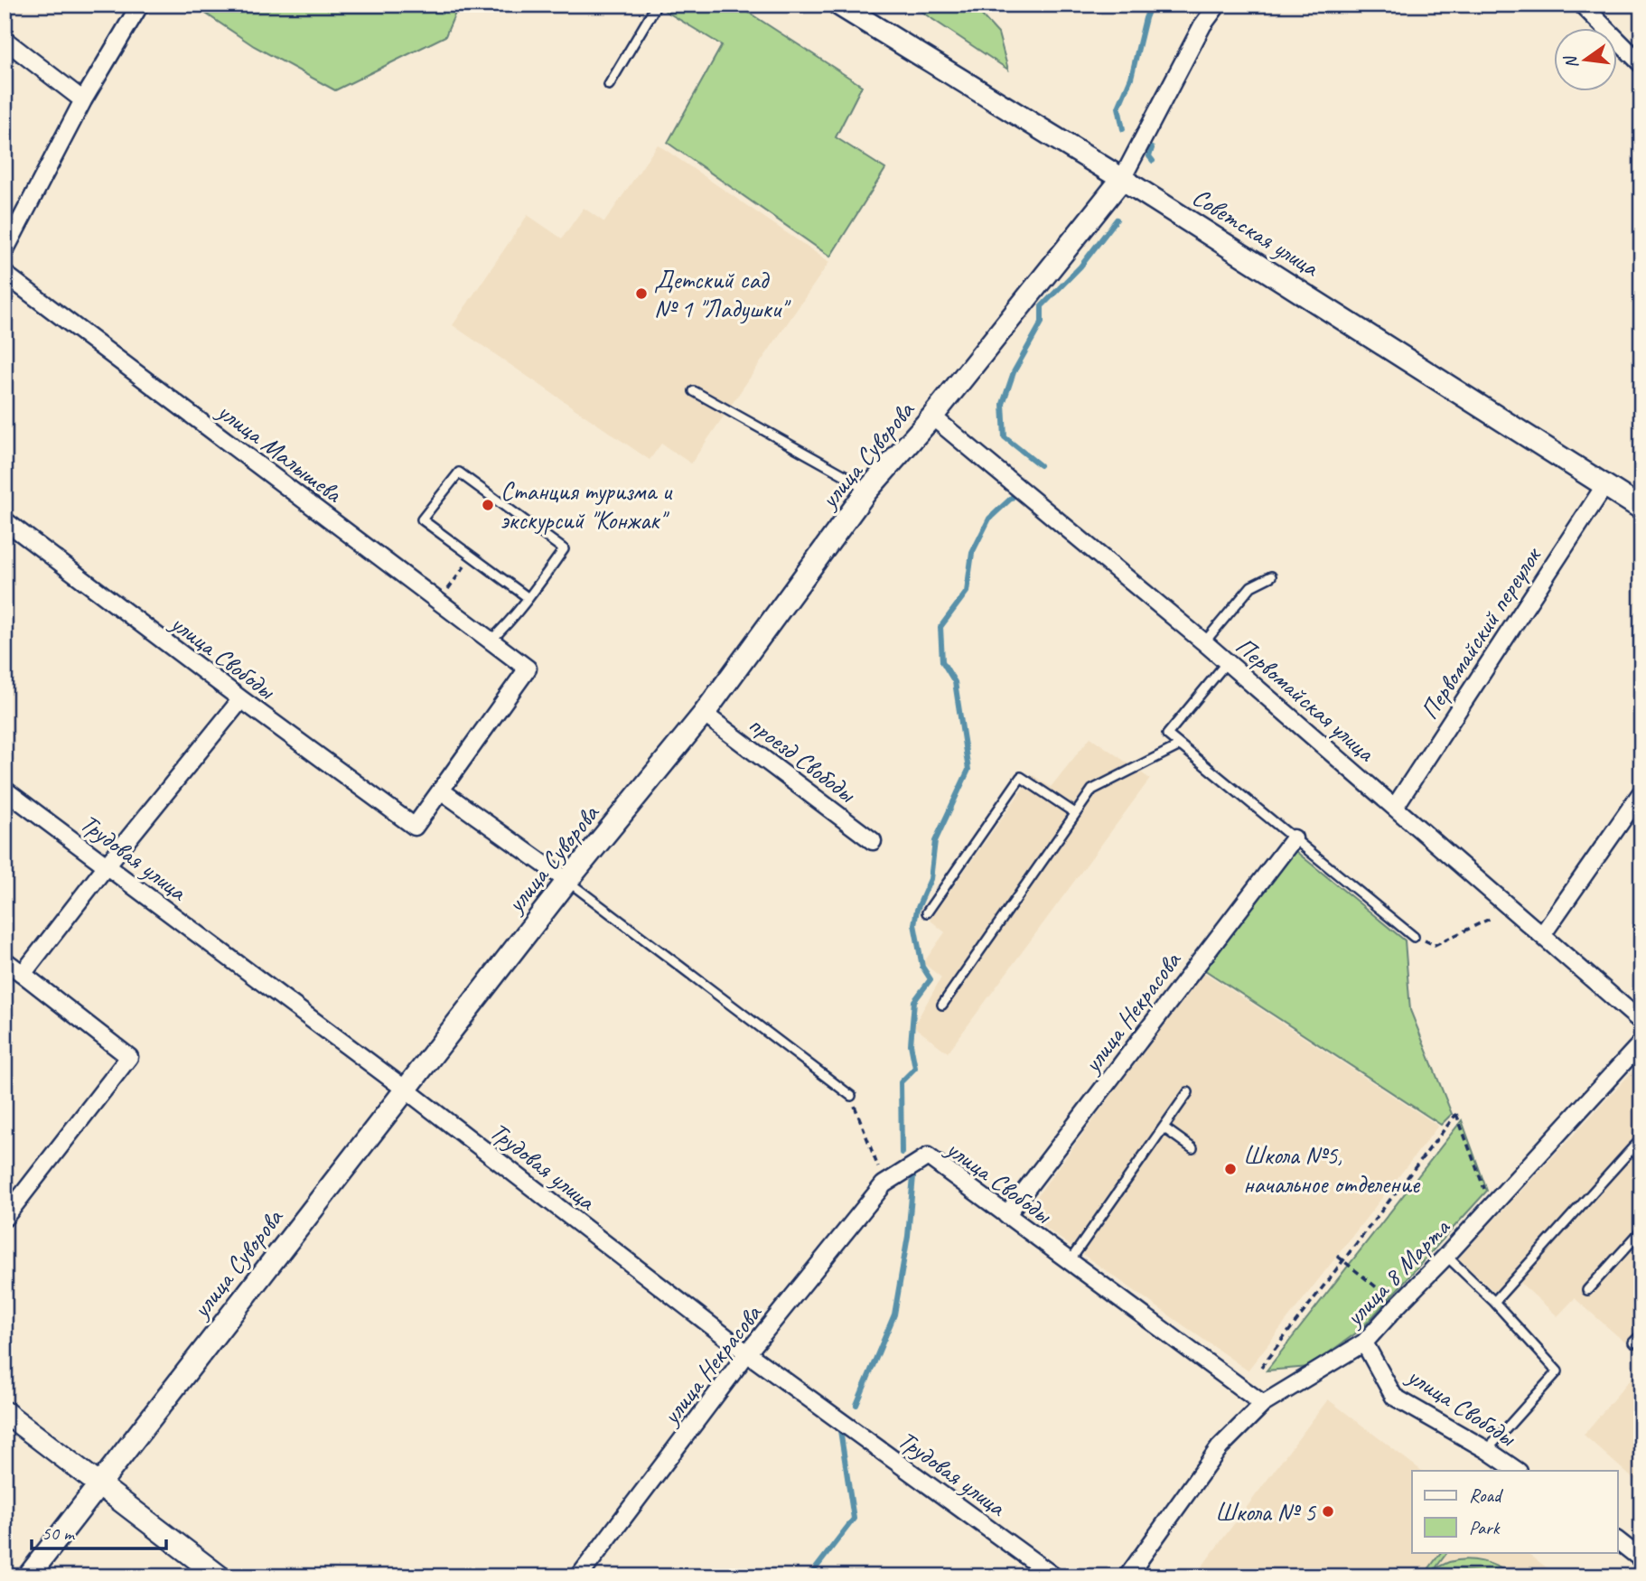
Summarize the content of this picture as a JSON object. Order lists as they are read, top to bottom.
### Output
{
  "streets": {
    "main road": ["Советская улица", "улица Суворова"],
    "street": [
      "улица Малышева",
      "Первомайский переулок",
      "улица Свободы",
      "Первомайская улица",
      "проезд Свободы",
      "Трудовая улица",
      "улица Некрасова",
      "улица 8 Марта"
    ]
  },
  "crossings": [
    ["Советская улица", "улица Суворова"],
    ["Советская улица", "Первомайский переулок"],
    ["улица Малышева", "улица Свободы"],
    ["улица Суворова", "Первомайская улица"],
    ["улица Суворова", "проезд Свободы"],
    ["улица Суворова", "Трудовая улица"],
    ["Первомайский переулок", "Первомайская улица"],
    ["улица Свободы", "улица Некрасова"],
    ["улица Свободы", "улица 8 Марта"],
    ["Трудовая улица", "улица Некрасова"]
  ],
  "places": [
    "Детский сад № 1 \"Ладушки\"",
    "Станция туризма и экскурсий \"Конжак\"",
    "Школа №5, начальное отделение",
    "Школа № 5"
  ],
  "legend": ["Road", "Park"],
  "scale_bar": "50 m",
  "north": "left"
}
